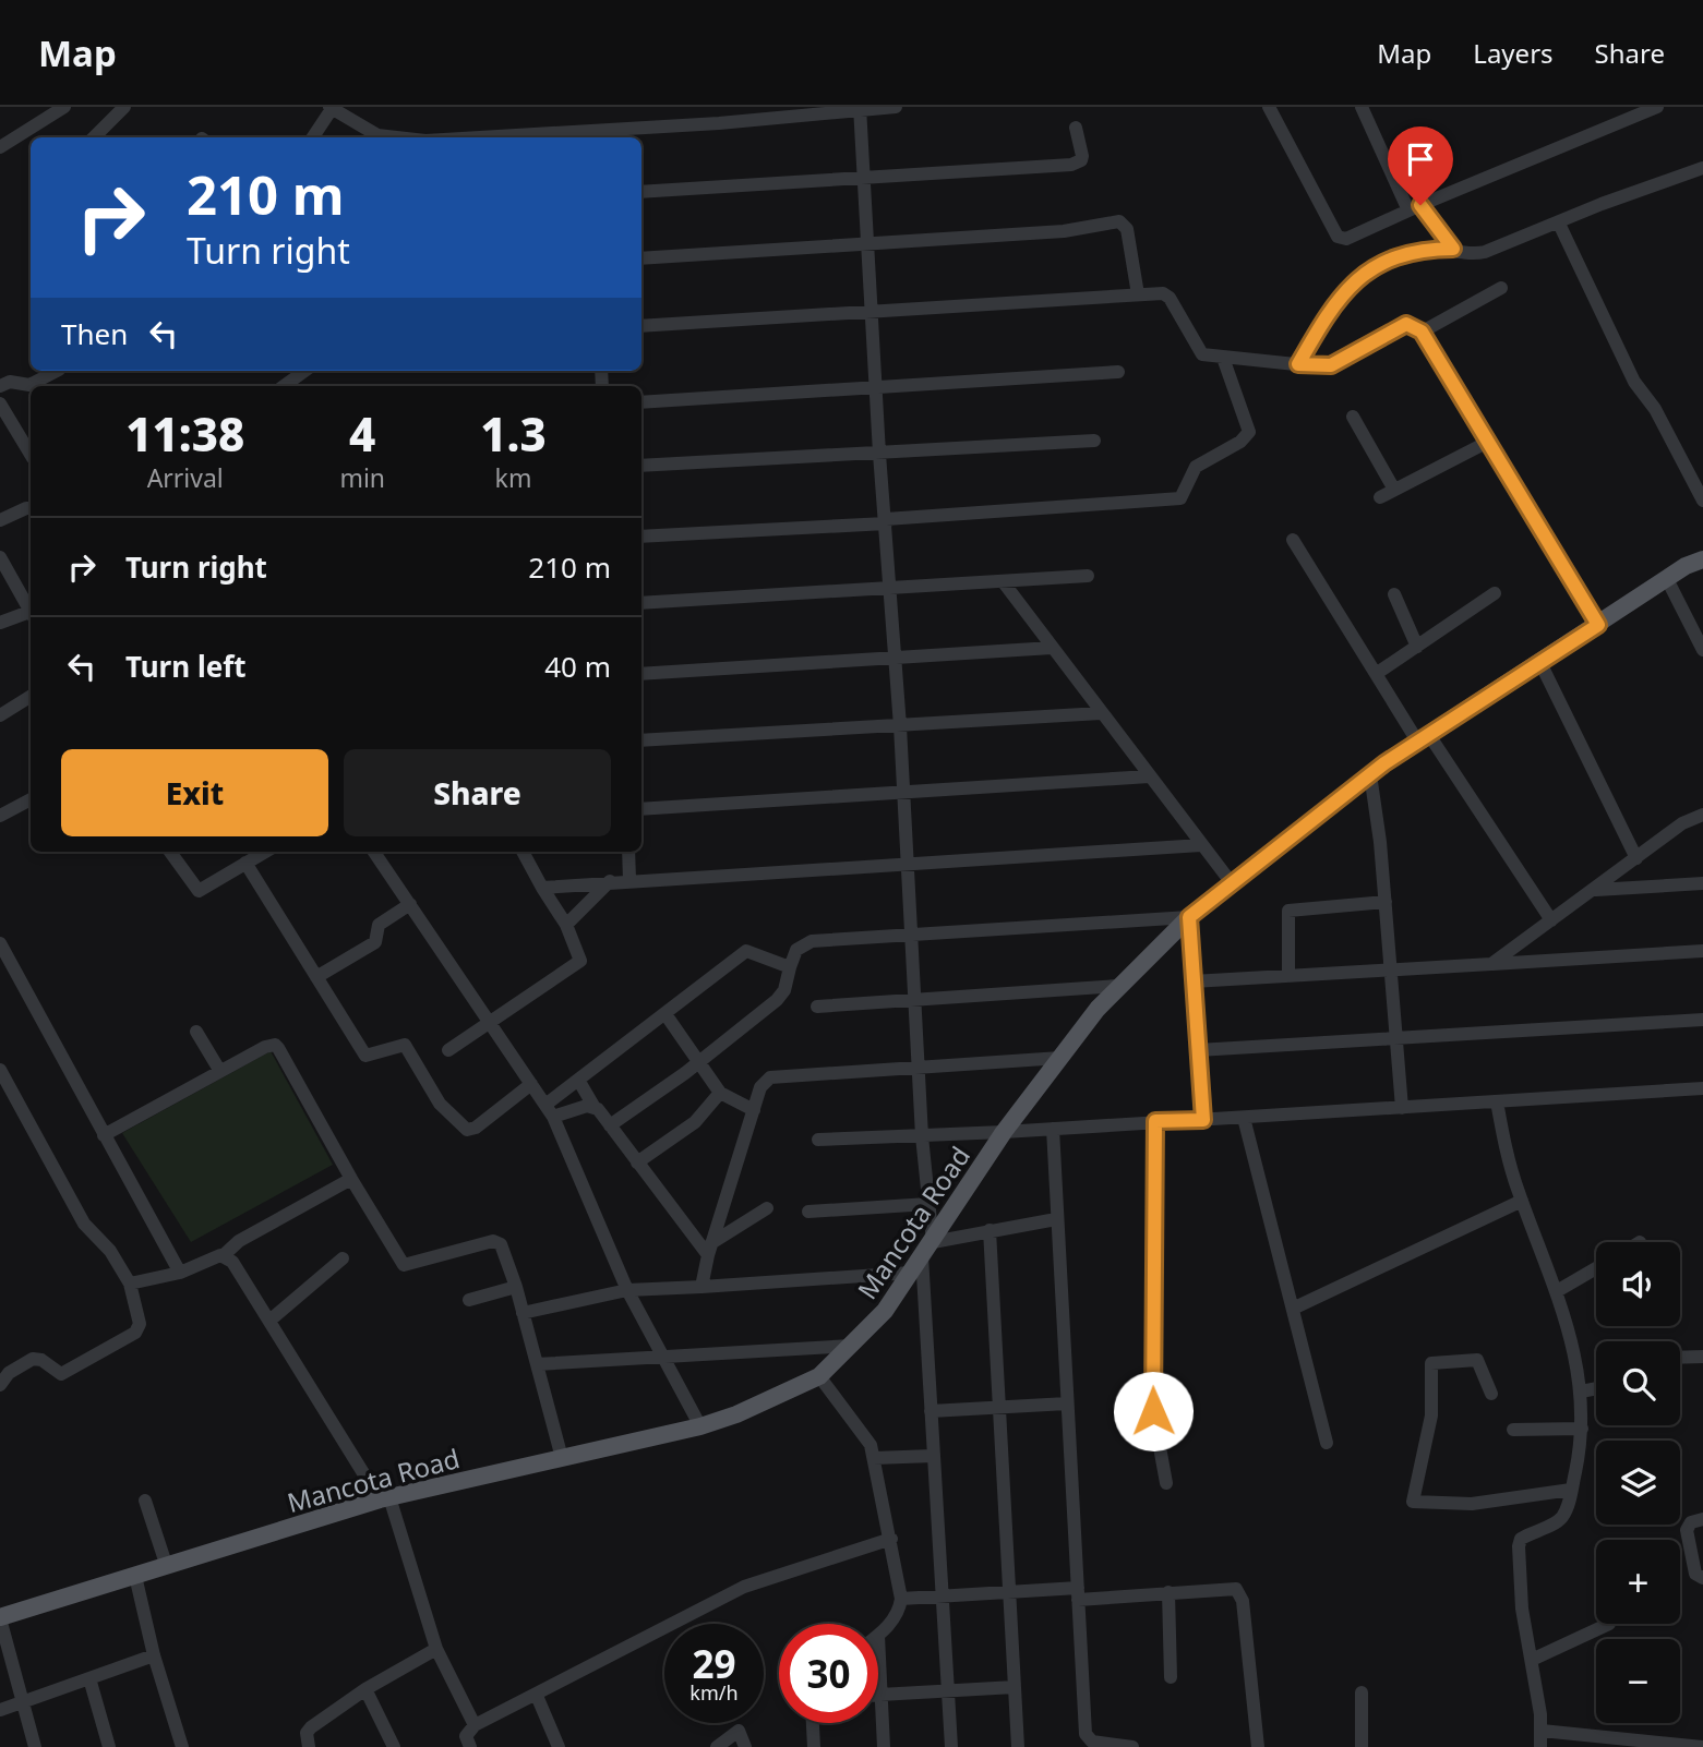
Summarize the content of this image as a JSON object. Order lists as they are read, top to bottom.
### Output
{
  "streets": {
    "main road": ["Mancota Road"]
  },
  "page": {
    "header": "Map",
    "nav": ["Map", "Layers", "Share"],
    "turn": ["210 m", "Turn right"],
    "then": "Then",
    "eta": [
      "11:38",
      "Arrival",
      "4",
      "min",
      "1.3",
      "km"
    ],
    "list": [
      {
        "name": "Turn right",
        "value": "210 m"
      },
      {
        "name": "Turn left",
        "value": "40 m"
      }
    ],
    "buttons": ["Exit", "Share"],
    "map_buttons": ["+", "−"],
    "speed": "29 km/h",
    "limit": "30"
  }
}
